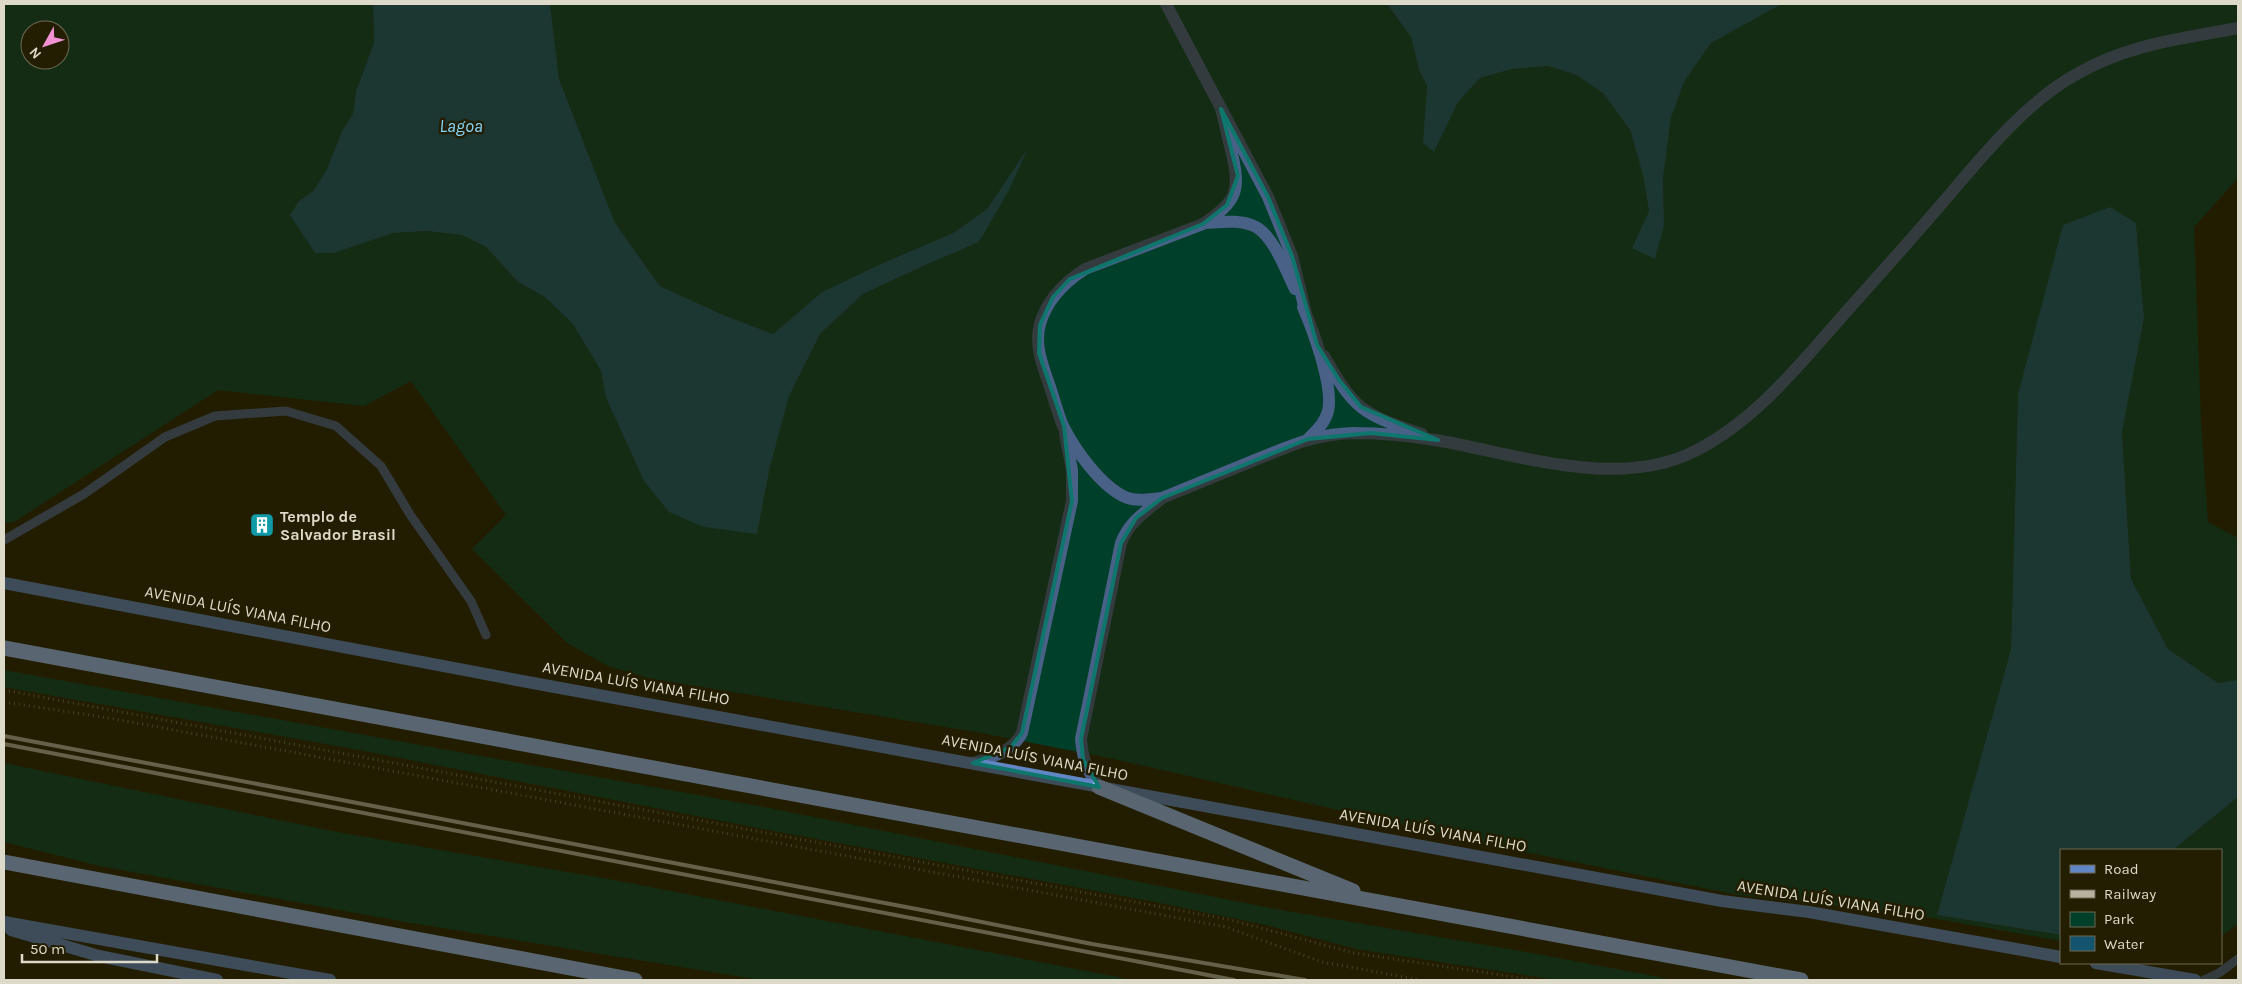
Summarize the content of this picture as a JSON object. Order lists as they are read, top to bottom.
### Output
{
  "streets": {
    "main road": ["AVENIDA LUÍS VIANA FILHO"]
  },
  "water": ["Lagoa"],
  "places": {
    "building": ["Templo de Salvador Brasil"]
  },
  "legend": [
    "Road",
    "Railway",
    "Park",
    "Water"
  ],
  "scale_bar": "50 m",
  "north": "bottom left"
}
